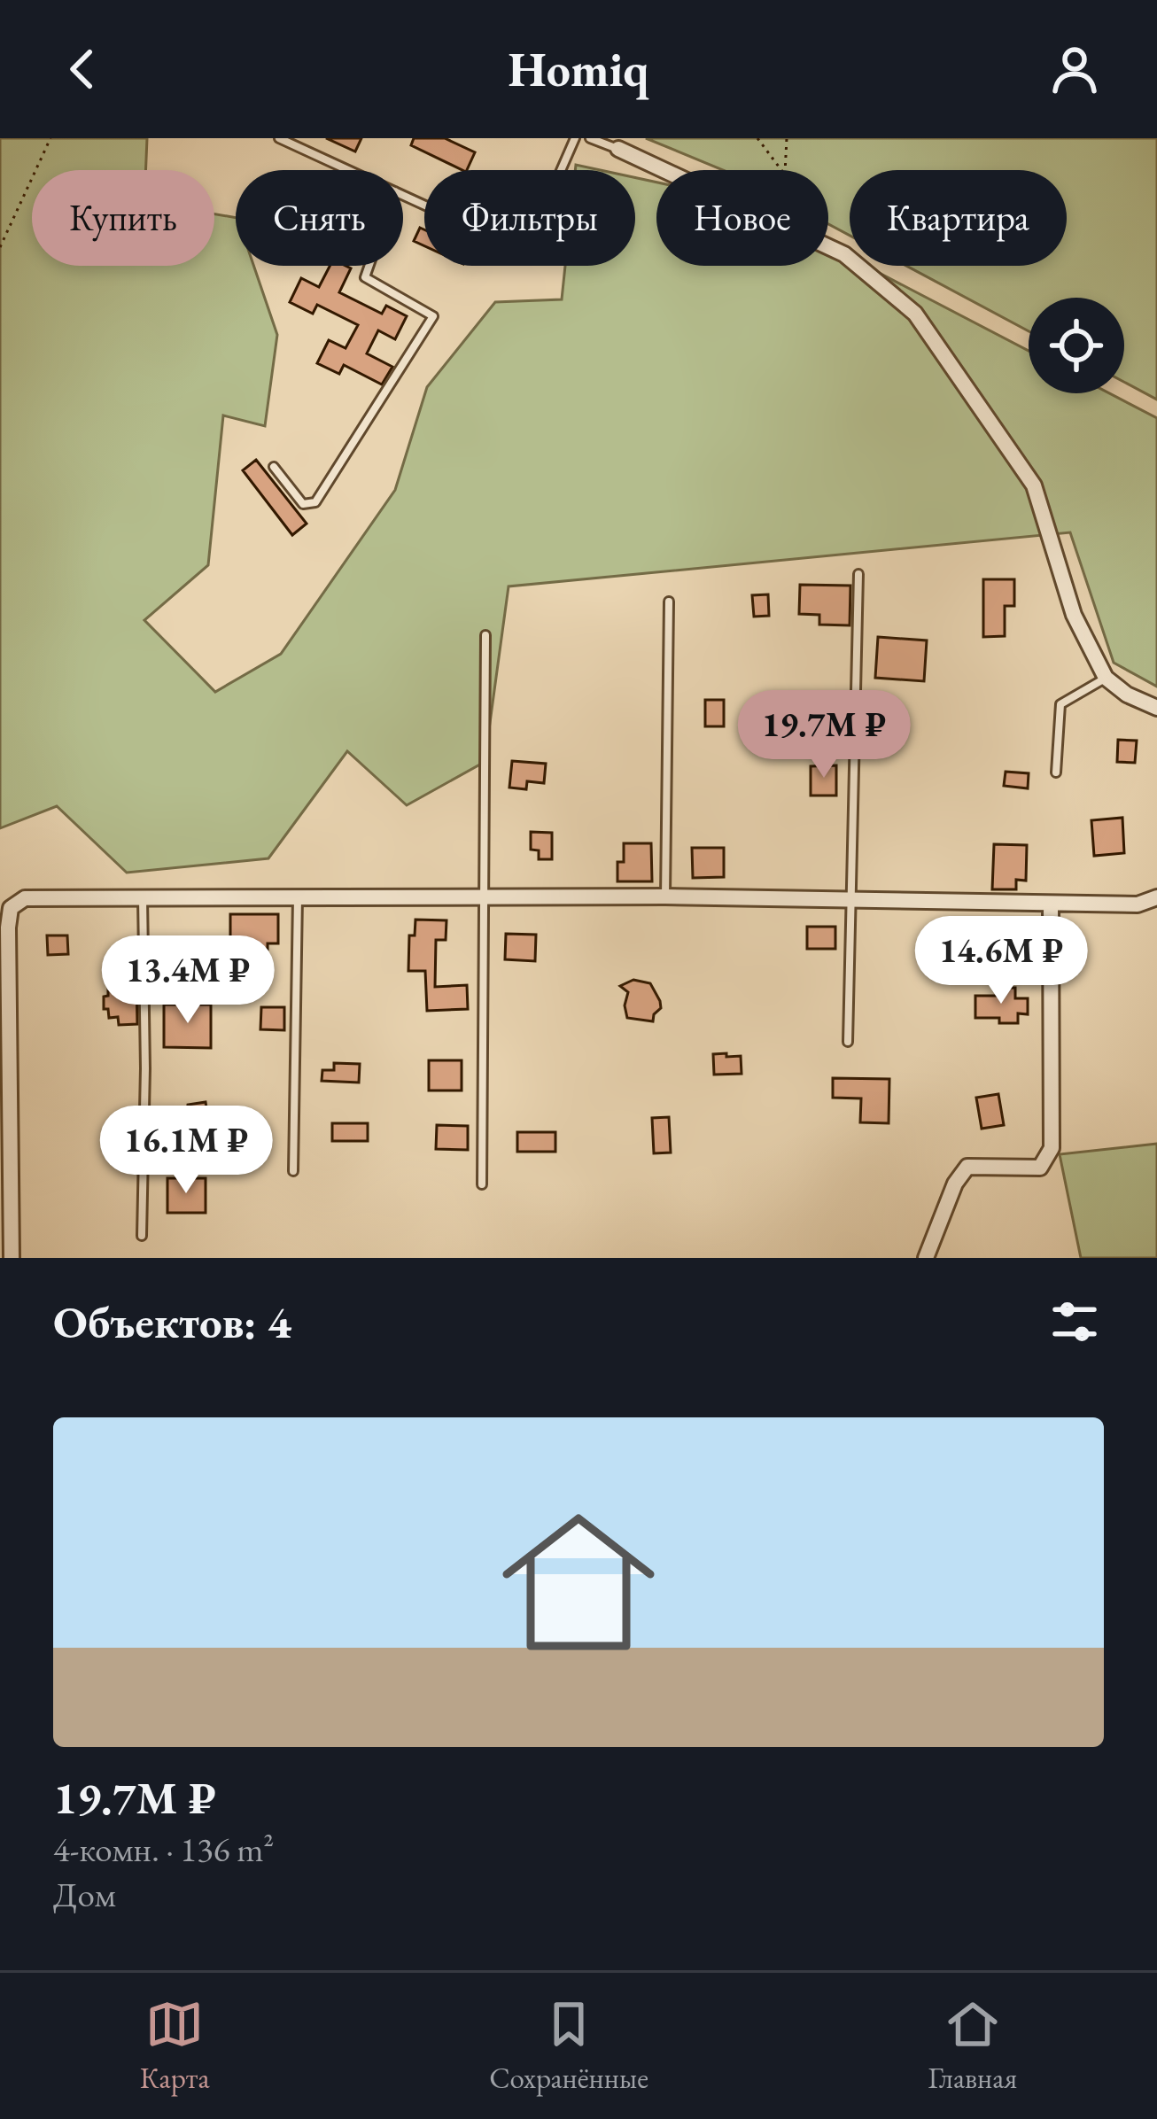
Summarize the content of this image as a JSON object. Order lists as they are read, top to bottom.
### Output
{
  "page": {
    "header": "Homiq",
    "chip": [
      "Купить",
      "Снять",
      "Фильтры",
      "Новое",
      "Квартира"
    ],
    "price": [
      "19.7M ₽",
      "14.6M ₽",
      "13.4M ₽",
      "16.1M ₽"
    ],
    "heading": "Объектов: 4",
    "list": [
      {
        "name": "19.7M ₽",
        "note": "4-комн. · 136 m² · Дом"
      }
    ],
    "tabs": ["Карта", "Сохранённые", "Главная"]
  }
}
